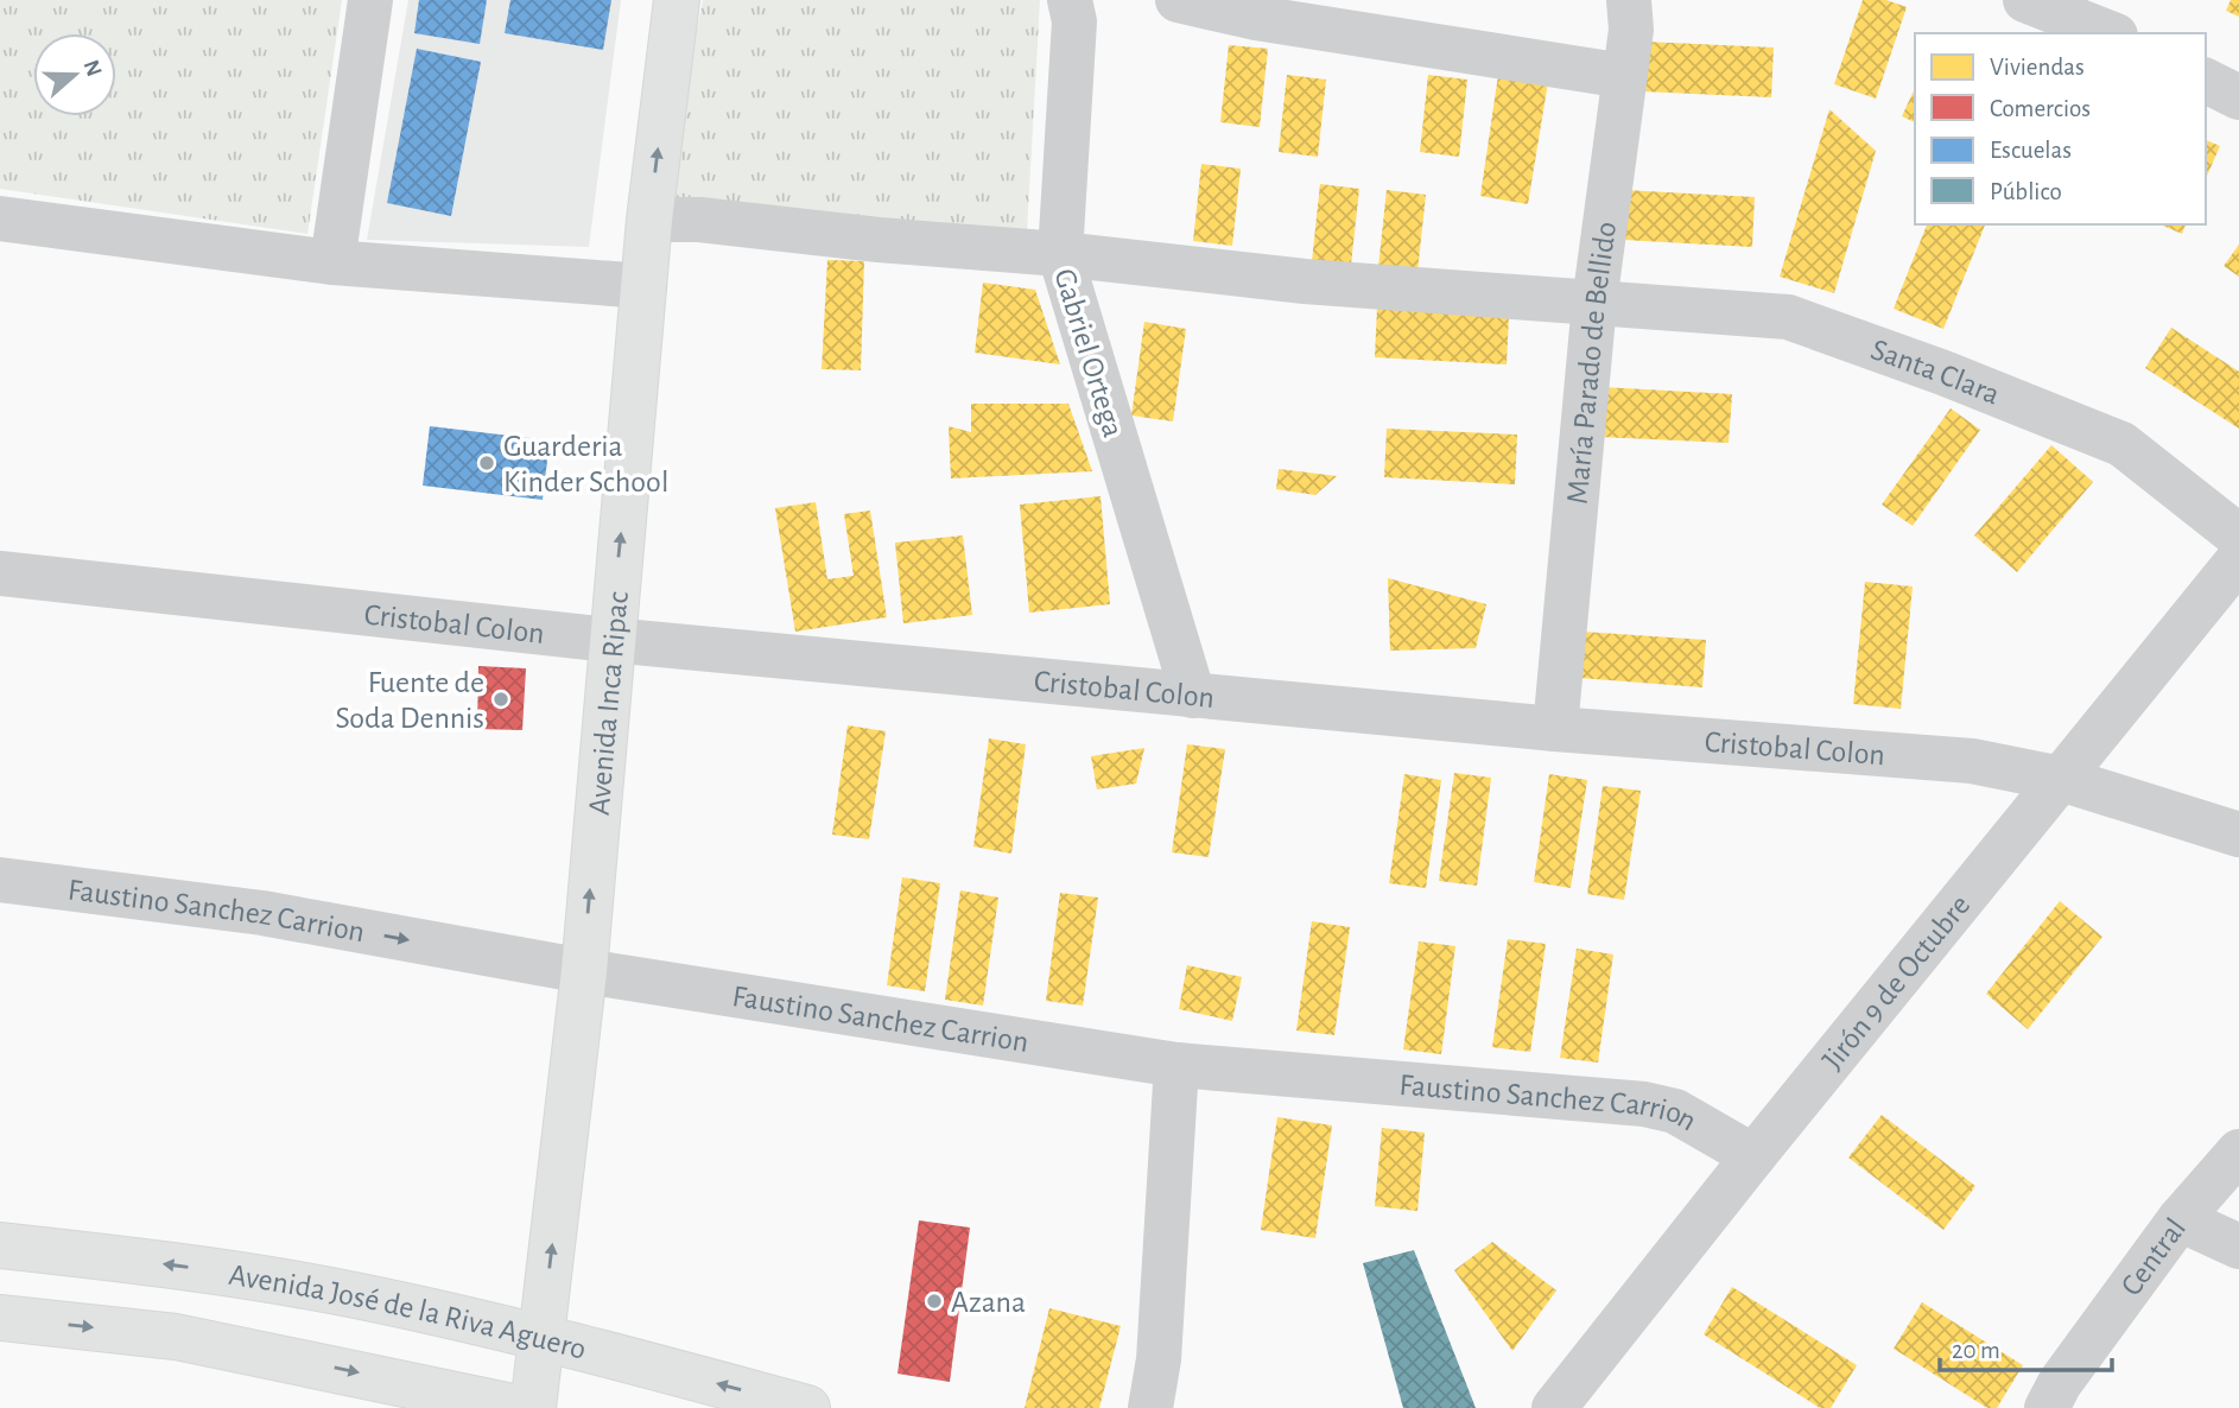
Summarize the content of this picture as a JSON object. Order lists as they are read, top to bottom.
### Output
{
  "streets": {
    "main road": ["Avenida Inca Ripac", "Avenida José de la Riva Aguero"],
    "street": [
      "Gabriel Ortega",
      "María Parado de Bellido",
      "Santa Clara",
      "Cristobal Colon",
      "Faustino Sanchez Carrion",
      "Jirón 9 de Octubre",
      "Central"
    ]
  },
  "crossings": [
    ["Gabriel Ortega", "Santa Clara"],
    ["Gabriel Ortega", "Cristobal Colon"],
    ["María Parado de Bellido", "Santa Clara"],
    ["María Parado de Bellido", "Cristobal Colon"],
    ["Santa Clara", "Avenida Inca Ripac"],
    ["Cristobal Colon", "Avenida Inca Ripac"],
    ["Cristobal Colon", "Jirón 9 de Octubre"],
    ["Avenida Inca Ripac", "Faustino Sanchez Carrion"],
    ["Avenida Inca Ripac", "Avenida José de la Riva Aguero"],
    ["Faustino Sanchez Carrion", "Jirón 9 de Octubre"]
  ],
  "one_way": ["Avenida Inca Ripac"],
  "places": ["Guarderia Kinder School", "Fuente de Soda Dennis", "Azana"],
  "legend": [
    "Viviendas",
    "Comercios",
    "Escuelas",
    "Público"
  ],
  "scale_bar": "20 m",
  "north": "right"
}
